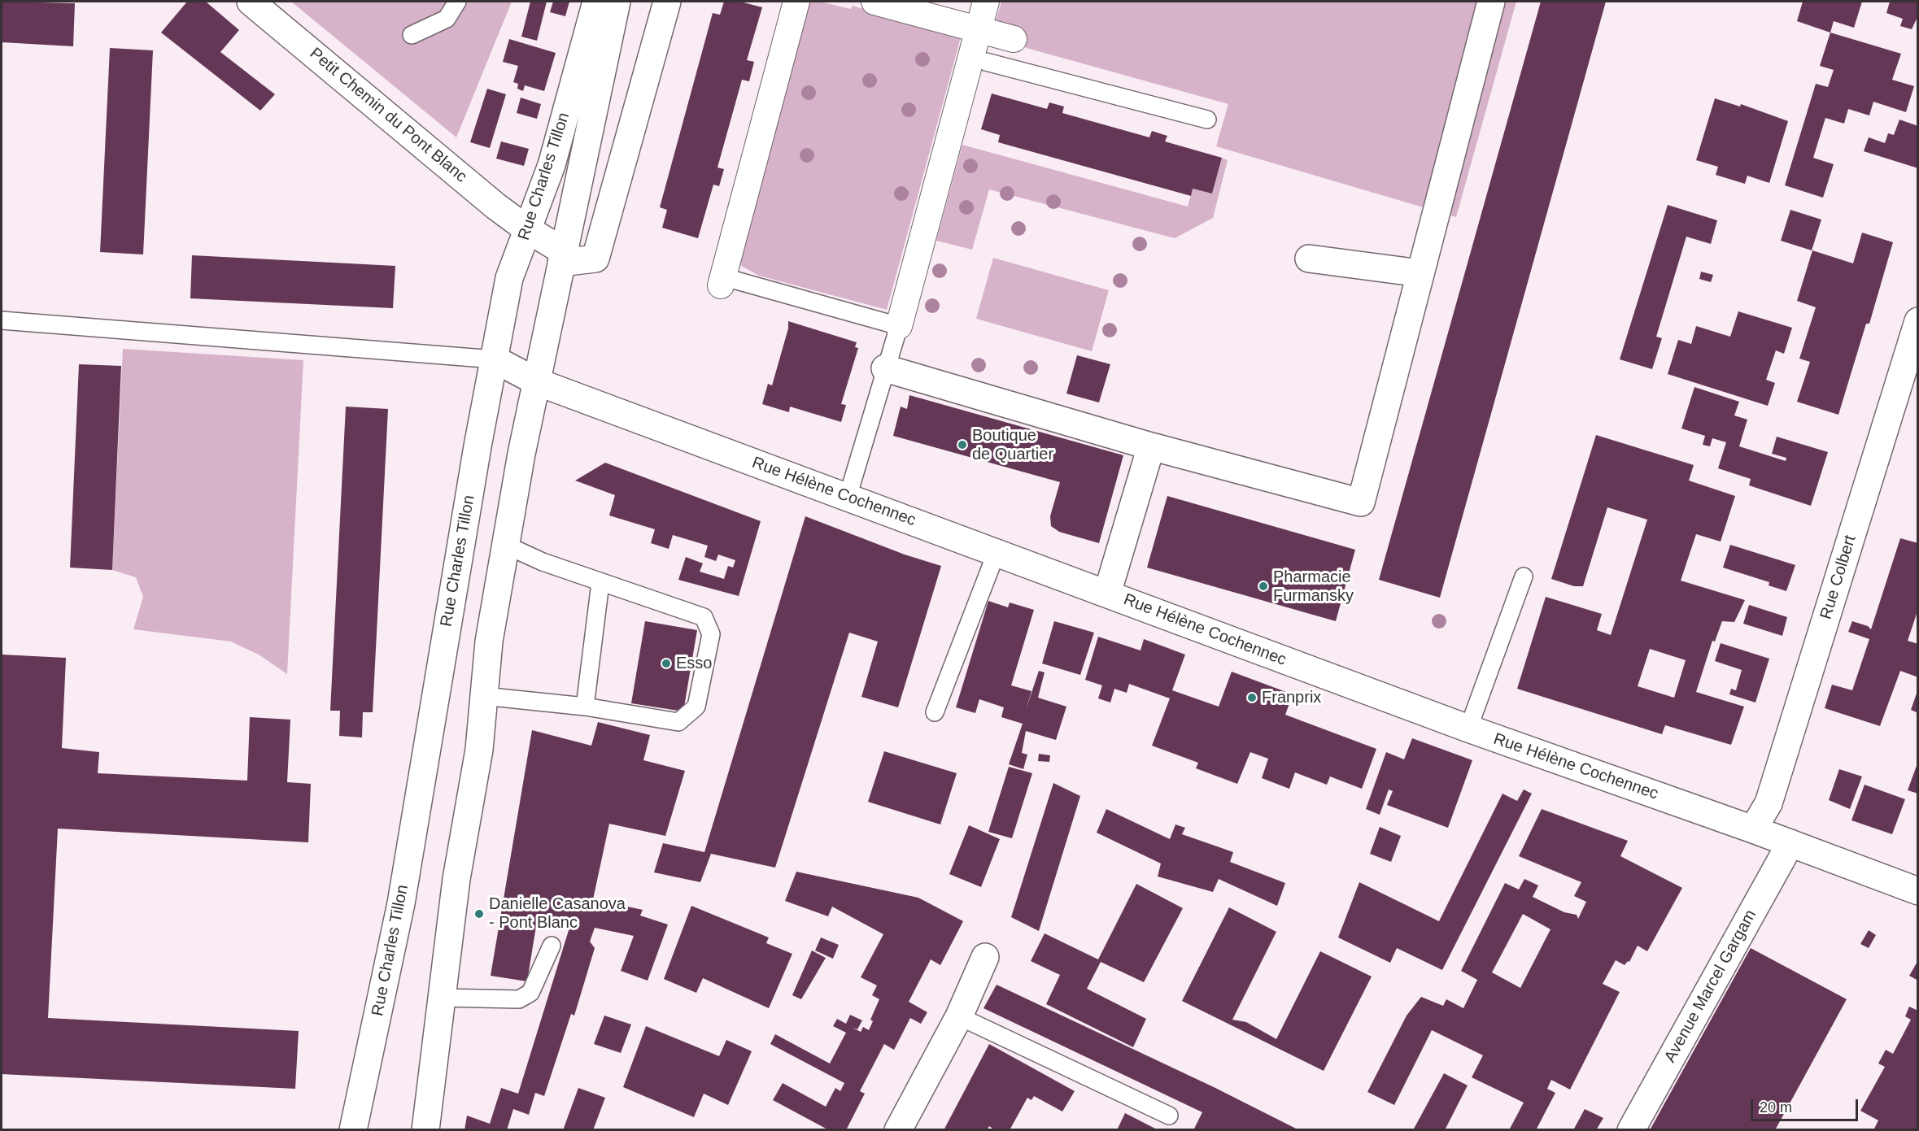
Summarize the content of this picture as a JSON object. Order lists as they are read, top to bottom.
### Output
{
  "streets": {
    "street": [
      "Petit Chemin du Pont Blanc",
      "Rue Charles Tillon",
      "Rue Hélène Cochennec",
      "Rue Colbert",
      "Avenue Marcel Gargam"
    ]
  },
  "crossings": [
    ["Petit Chemin du Pont Blanc", "Rue Charles Tillon"],
    ["Rue Charles Tillon", "Rue Hélène Cochennec"],
    ["Rue Hélène Cochennec", "Rue Colbert"],
    ["Rue Hélène Cochennec", "Avenue Marcel Gargam"]
  ],
  "places": [
    "Boutique de Quartier",
    "Pharmacie Furmansky",
    "Esso",
    "Franprix",
    "Danielle Casanova - Pont Blanc"
  ],
  "scale_bar": "20 m"
}
